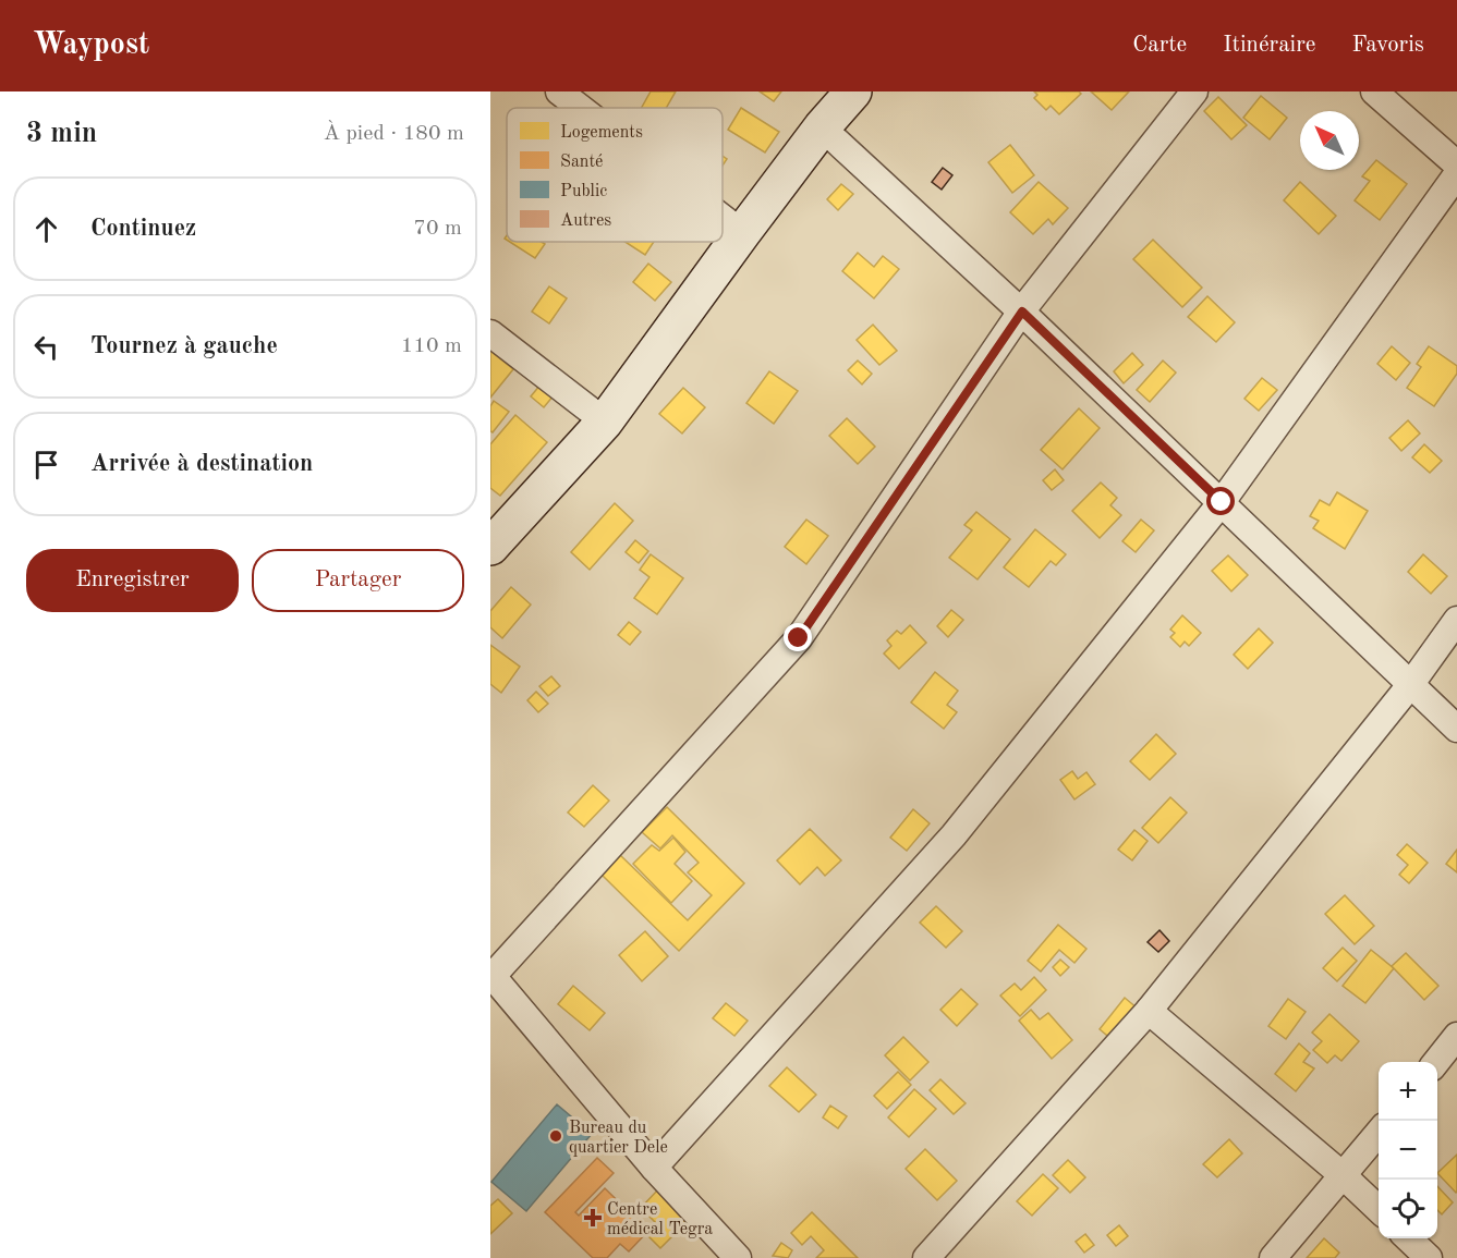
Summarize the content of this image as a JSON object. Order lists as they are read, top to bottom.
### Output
{
  "places": {
    "other": ["Bureau du quartier Dele"],
    "health": ["Centre médical Tegra"]
  },
  "legend": [
    "Logements",
    "Santé",
    "Public",
    "Autres"
  ],
  "north": "top left",
  "page": {
    "header": "Waypost",
    "nav": ["Carte", "Itinéraire", "Favoris"],
    "heading": ["3 min", "À pied · 180 m"],
    "list": [
      ["Continuez", "70 m"],
      ["Tournez à gauche", "110 m"],
      "Arrivée à destination"
    ],
    "buttons": ["Enregistrer", "Partager"],
    "map_buttons": ["+", "−"]
  }
}
